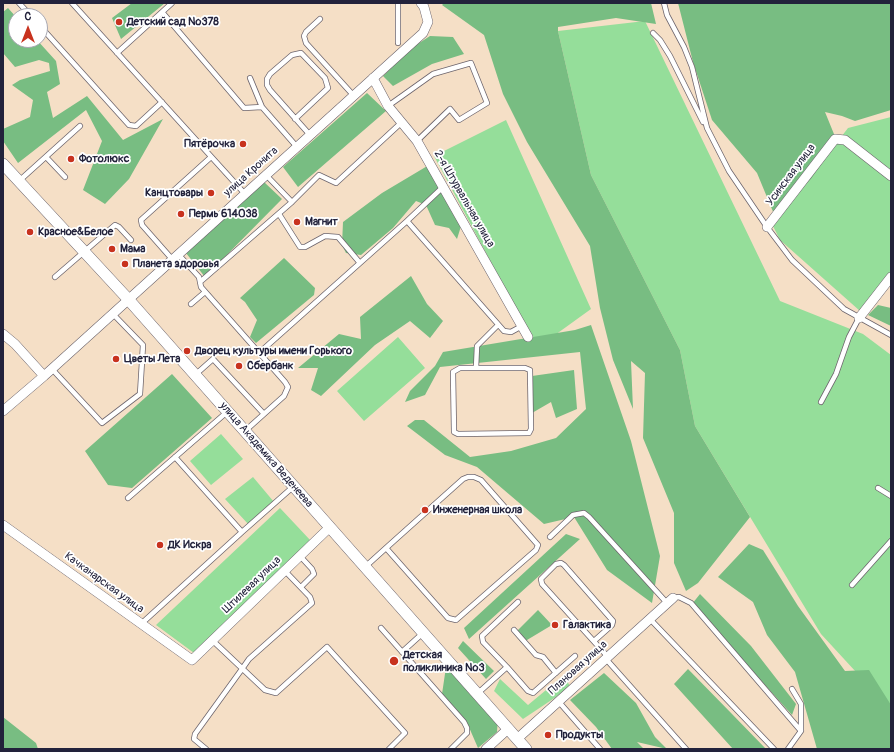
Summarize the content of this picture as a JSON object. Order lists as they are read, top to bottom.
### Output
{
  "streets": {
    "street": [
      "улица Кронита",
      "Усинская улица",
      "2-я Штурвальная улица",
      "улица Академика Веденеева",
      "Качканарская улица",
      "Штилевая улица",
      "Плановая улица"
    ]
  },
  "crossings": [
    ["улица Кронита", "2-я Штурвальная улица"],
    ["улица Кронита", "улица Академика Веденеева"],
    ["улица Академика Веденеева", "Штилевая улица"],
    ["улица Академика Веденеева", "Плановая улица"],
    ["Качканарская улица", "Штилевая улица"]
  ],
  "places": [
    "Детский сад №378",
    "Пятёрочка",
    "Фотолюкс",
    "Канцтовары",
    "Пермь 614038",
    "Магнит",
    "Красное&Белое",
    "Мама",
    "Планета здоровья",
    "Дворец культуры имени Горького",
    "Цветы Лета",
    "Сбербанк",
    "Инженерная школа",
    "ДК Искра",
    "Галактика",
    "Детская поликлиника №3",
    "Продукты"
  ],
  "north": "top"
}
